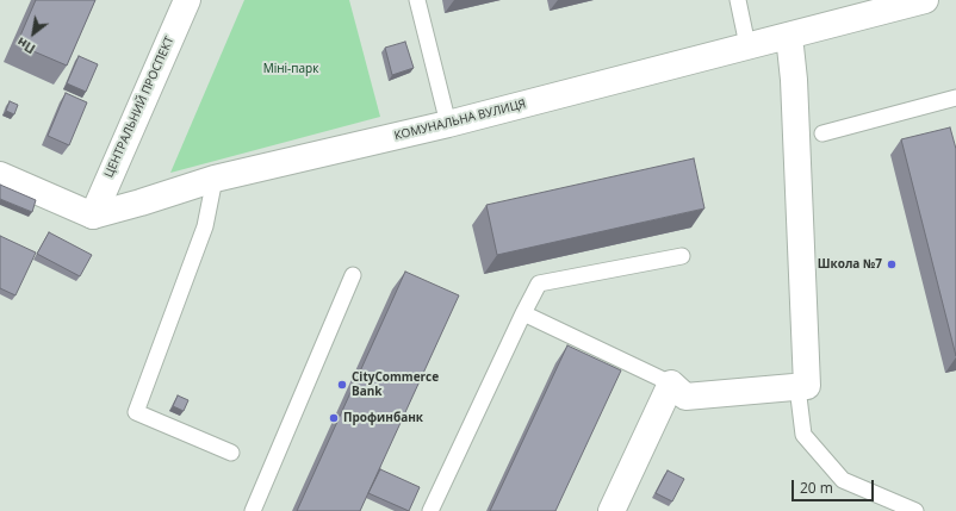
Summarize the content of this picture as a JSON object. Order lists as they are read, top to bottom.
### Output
{
  "streets": {
    "street": ["ЦЕНТРАЛЬНИЙ ПРОСПЕКТ", "КОМУНАЛЬНА ВУЛИЦЯ"]
  },
  "crossings": [
    ["ЦЕНТРАЛЬНИЙ ПРОСПЕКТ", "КОМУНАЛЬНА ВУЛИЦЯ"]
  ],
  "parks": ["Міні-парк"],
  "places": ["Школа №7", "CityCommerce Bank", "Профинбанк"],
  "scale_bar": "20 m",
  "north": "bottom left"
}
